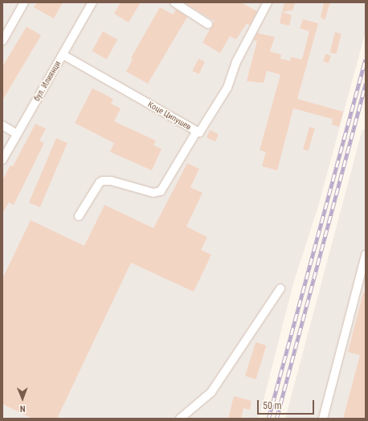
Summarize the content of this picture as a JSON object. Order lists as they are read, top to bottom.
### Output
{
  "streets": {
    "street": ["бул. Илиянци", "Коце Ципушев"]
  },
  "crossings": [
    ["бул. Илиянци", "Коце Ципушев"]
  ],
  "scale_bar": "50 m",
  "north": "bottom"
}
